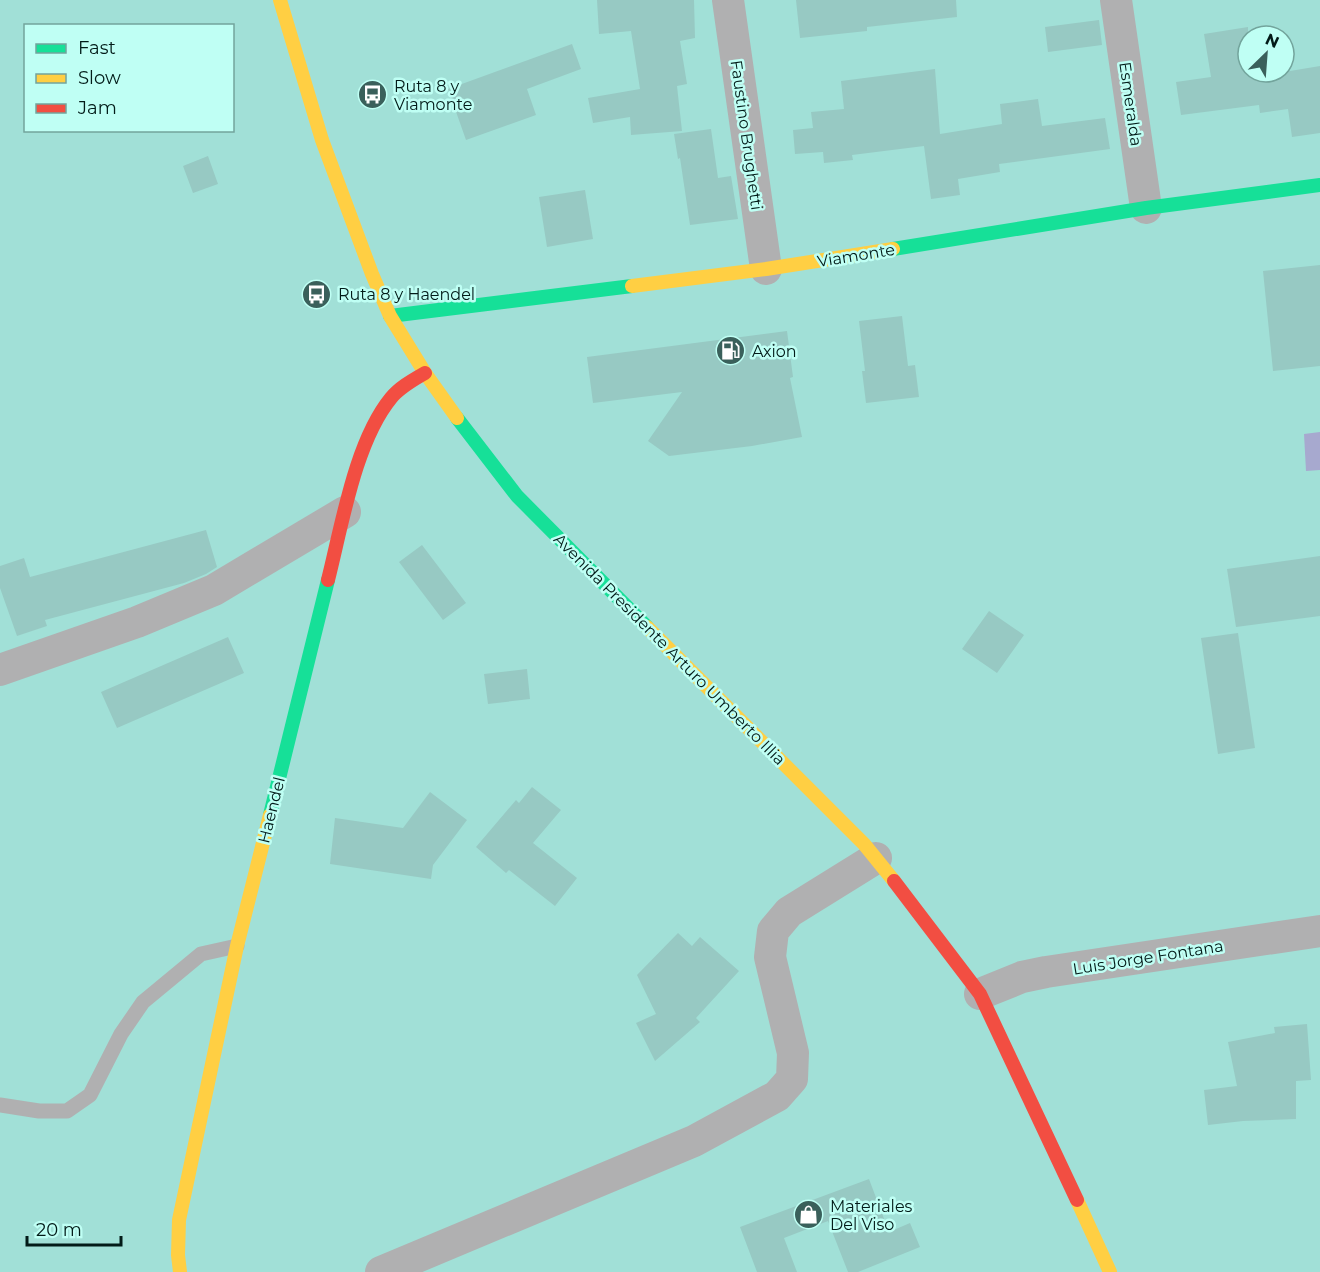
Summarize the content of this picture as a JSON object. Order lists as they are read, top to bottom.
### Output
{
  "streets": {
    "street": [
      "Esmeralda",
      "Faustino Brughetti",
      "Viamonte",
      "Avenida Presidente Arturo Umberto Illia",
      "Haendel",
      "Luis Jorge Fontana"
    ]
  },
  "crossings": [
    ["Esmeralda", "Viamonte"],
    ["Faustino Brughetti", "Viamonte"],
    ["Viamonte", "Avenida Presidente Arturo Umberto Illia"],
    ["Avenida Presidente Arturo Umberto Illia", "Haendel"],
    ["Avenida Presidente Arturo Umberto Illia", "Luis Jorge Fontana"]
  ],
  "places": {
    "bus stop": ["Ruta 8 y Viamonte", "Ruta 8 y Haendel"],
    "fuel station": ["Axion"],
    "shop": ["Materiales Del Viso"]
  },
  "legend": ["Fast", "Slow", "Jam"],
  "scale_bar": "20 m",
  "north": "top right"
}
